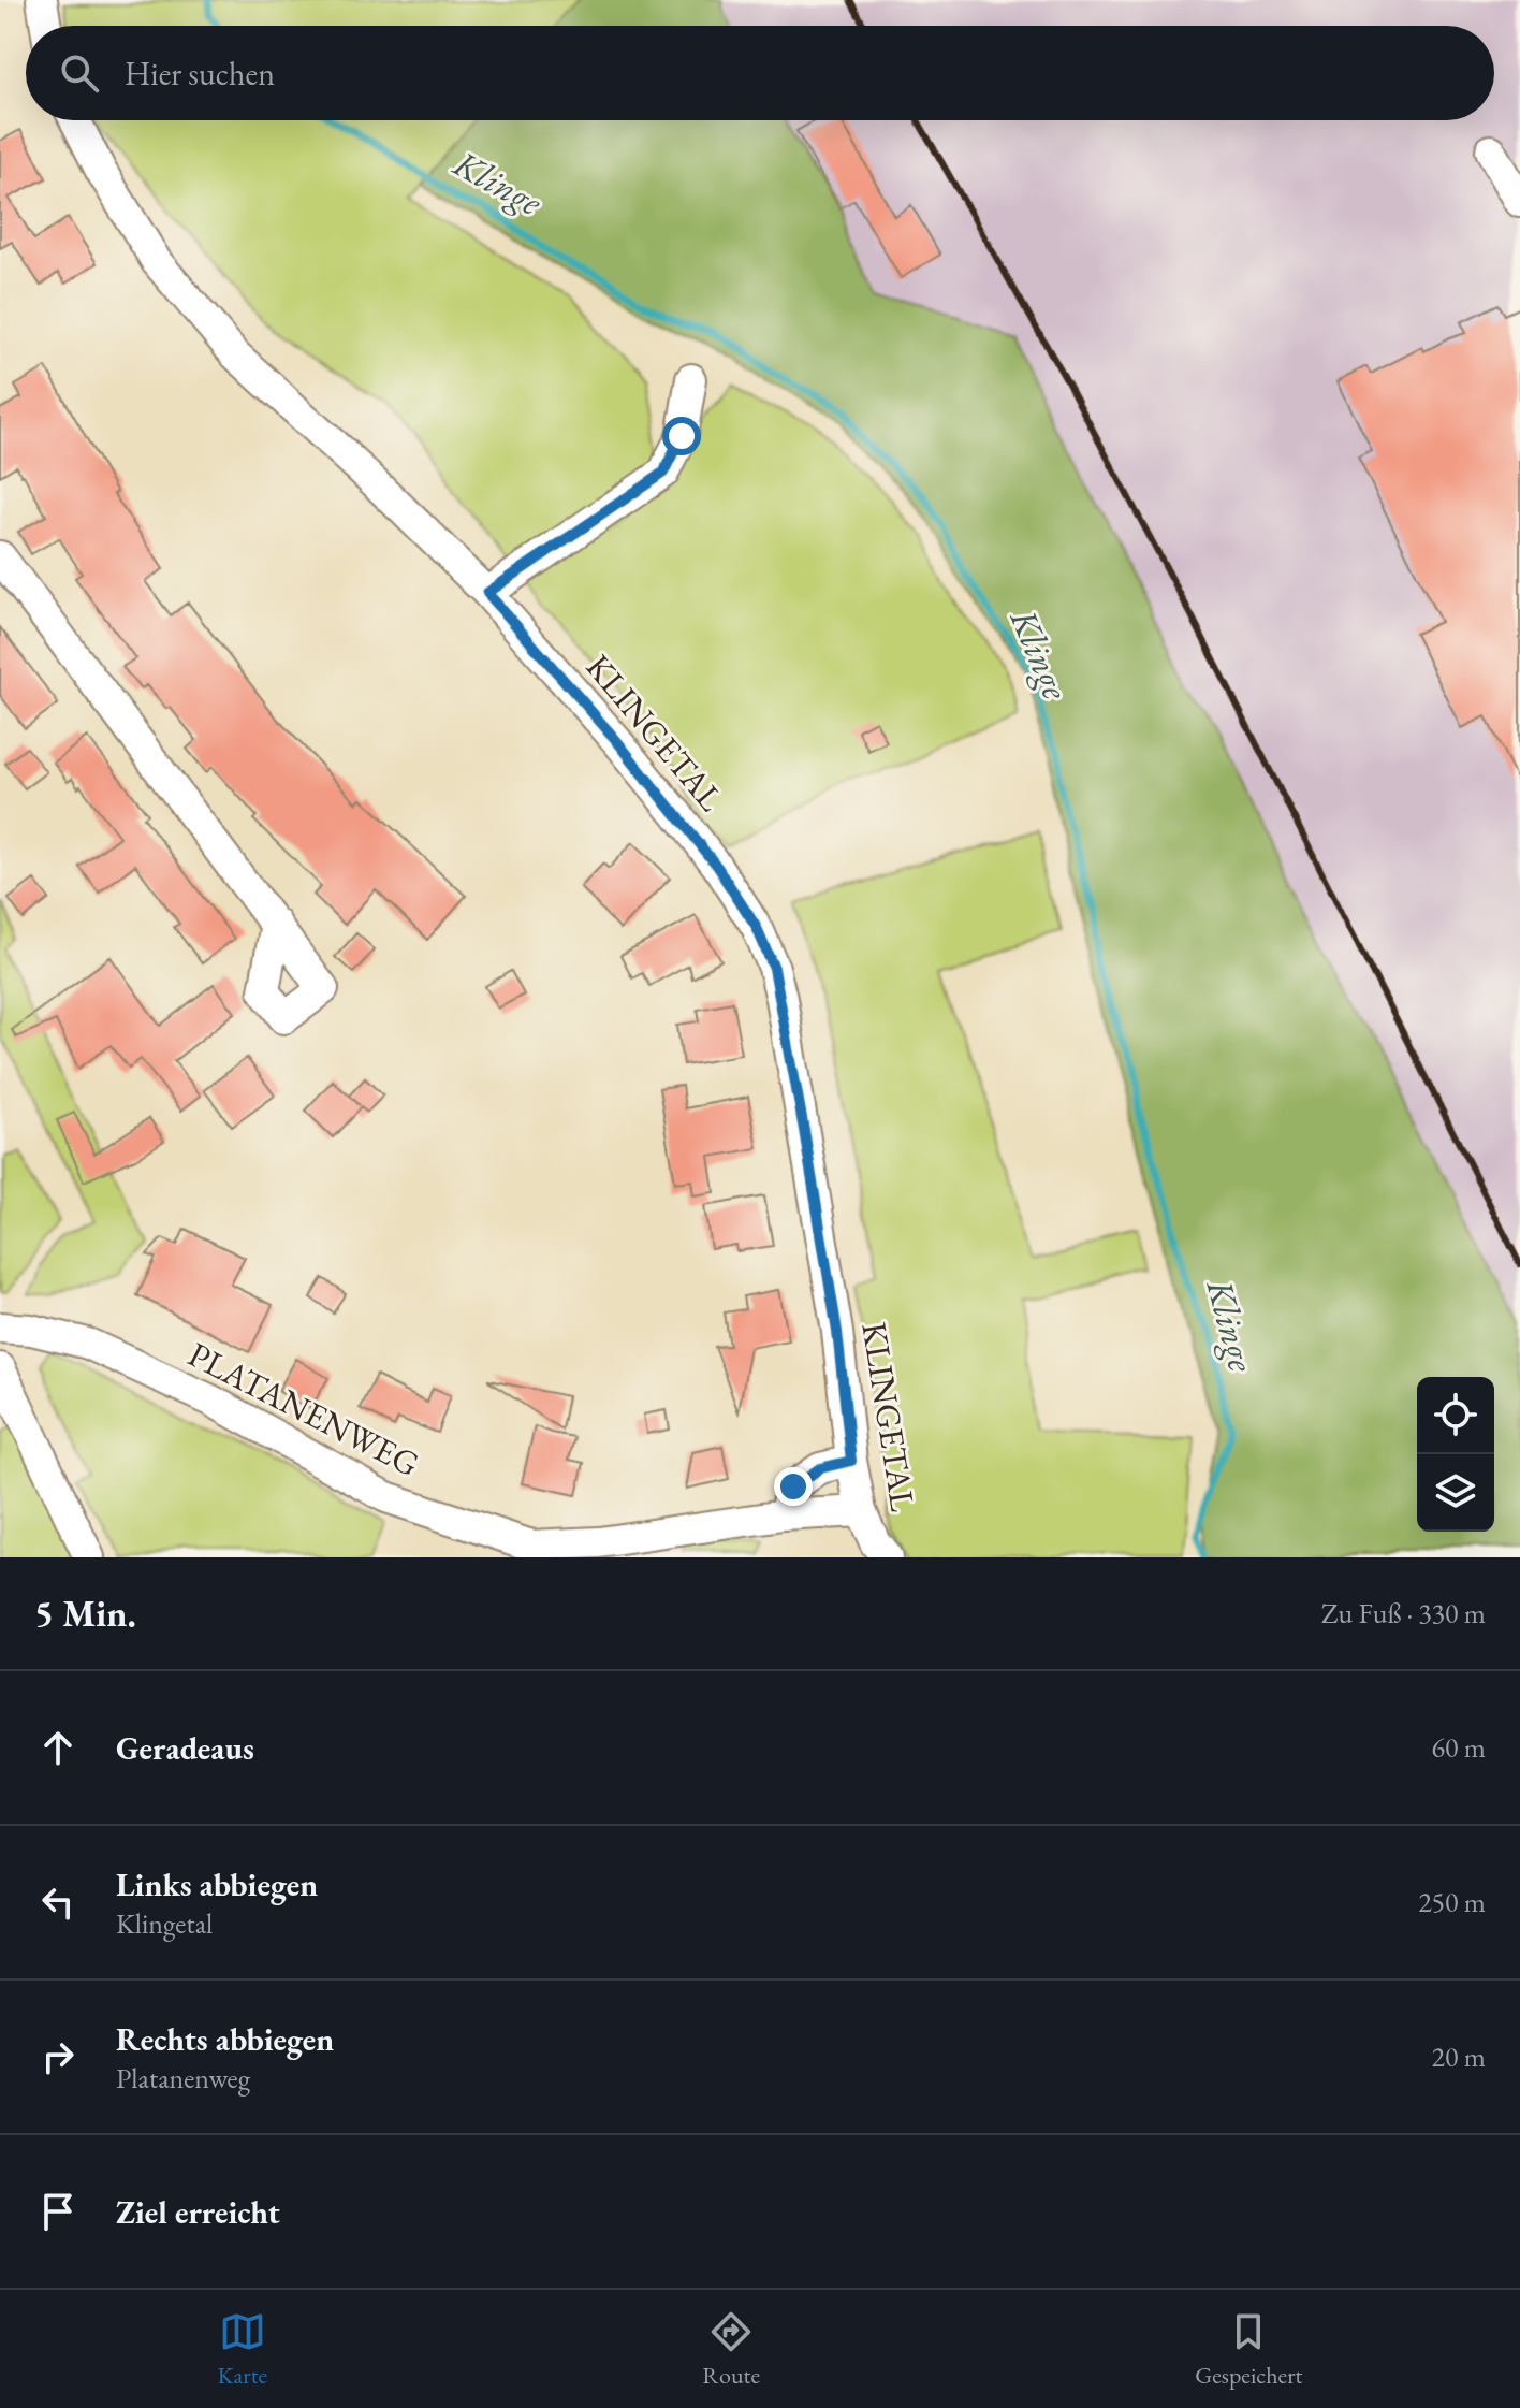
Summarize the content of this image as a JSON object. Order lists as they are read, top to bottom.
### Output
{
  "streets": {
    "street": ["KLINGETAL", "PLATANENWEG"]
  },
  "crossings": [
    ["KLINGETAL", "PLATANENWEG"]
  ],
  "water": ["Klinge"],
  "page": {
    "search": "Hier suchen",
    "heading": ["5 Min.", "Zu Fuß · 330 m"],
    "list": [
      ["Geradeaus", "60 m"],
      ["Links abbiegen", "Klingetal", "250 m"],
      ["Rechts abbiegen", "Platanenweg", "20 m"],
      "Ziel erreicht"
    ],
    "nav": ["Karte", "Route", "Gespeichert"]
  }
}
